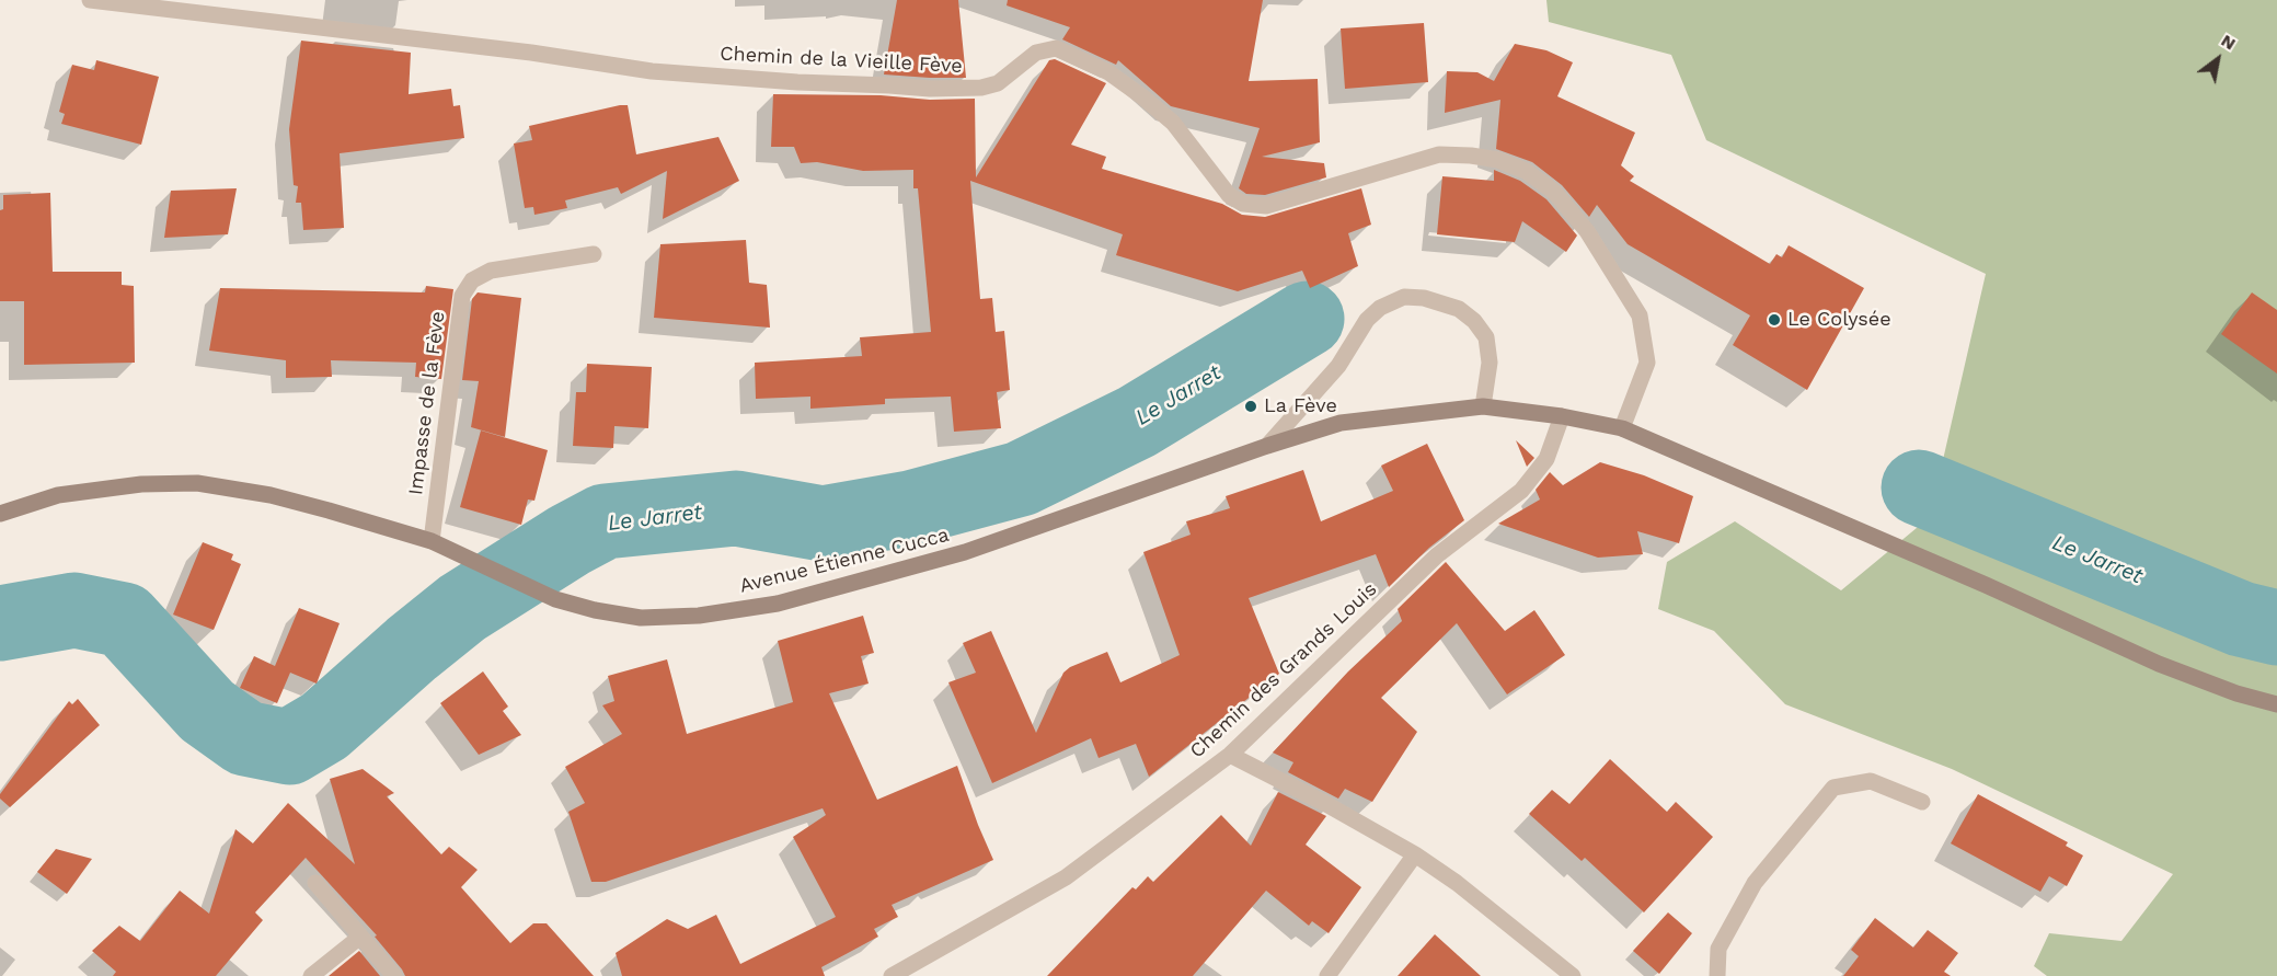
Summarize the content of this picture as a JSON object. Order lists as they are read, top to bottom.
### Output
{
  "streets": {
    "main road": ["Avenue Étienne Cucca"],
    "street": ["Chemin de la Vieille Fève", "Impasse de la Fève", "Chemin des Grands Louis"]
  },
  "crossings": [
    ["Chemin de la Vieille Fève", "Avenue Étienne Cucca"],
    ["Impasse de la Fève", "Avenue Étienne Cucca"],
    ["Avenue Étienne Cucca", "Chemin des Grands Louis"]
  ],
  "water": ["Le Jarret"],
  "places": ["Le Colysée", "La Fève"],
  "north": "top right"
}
